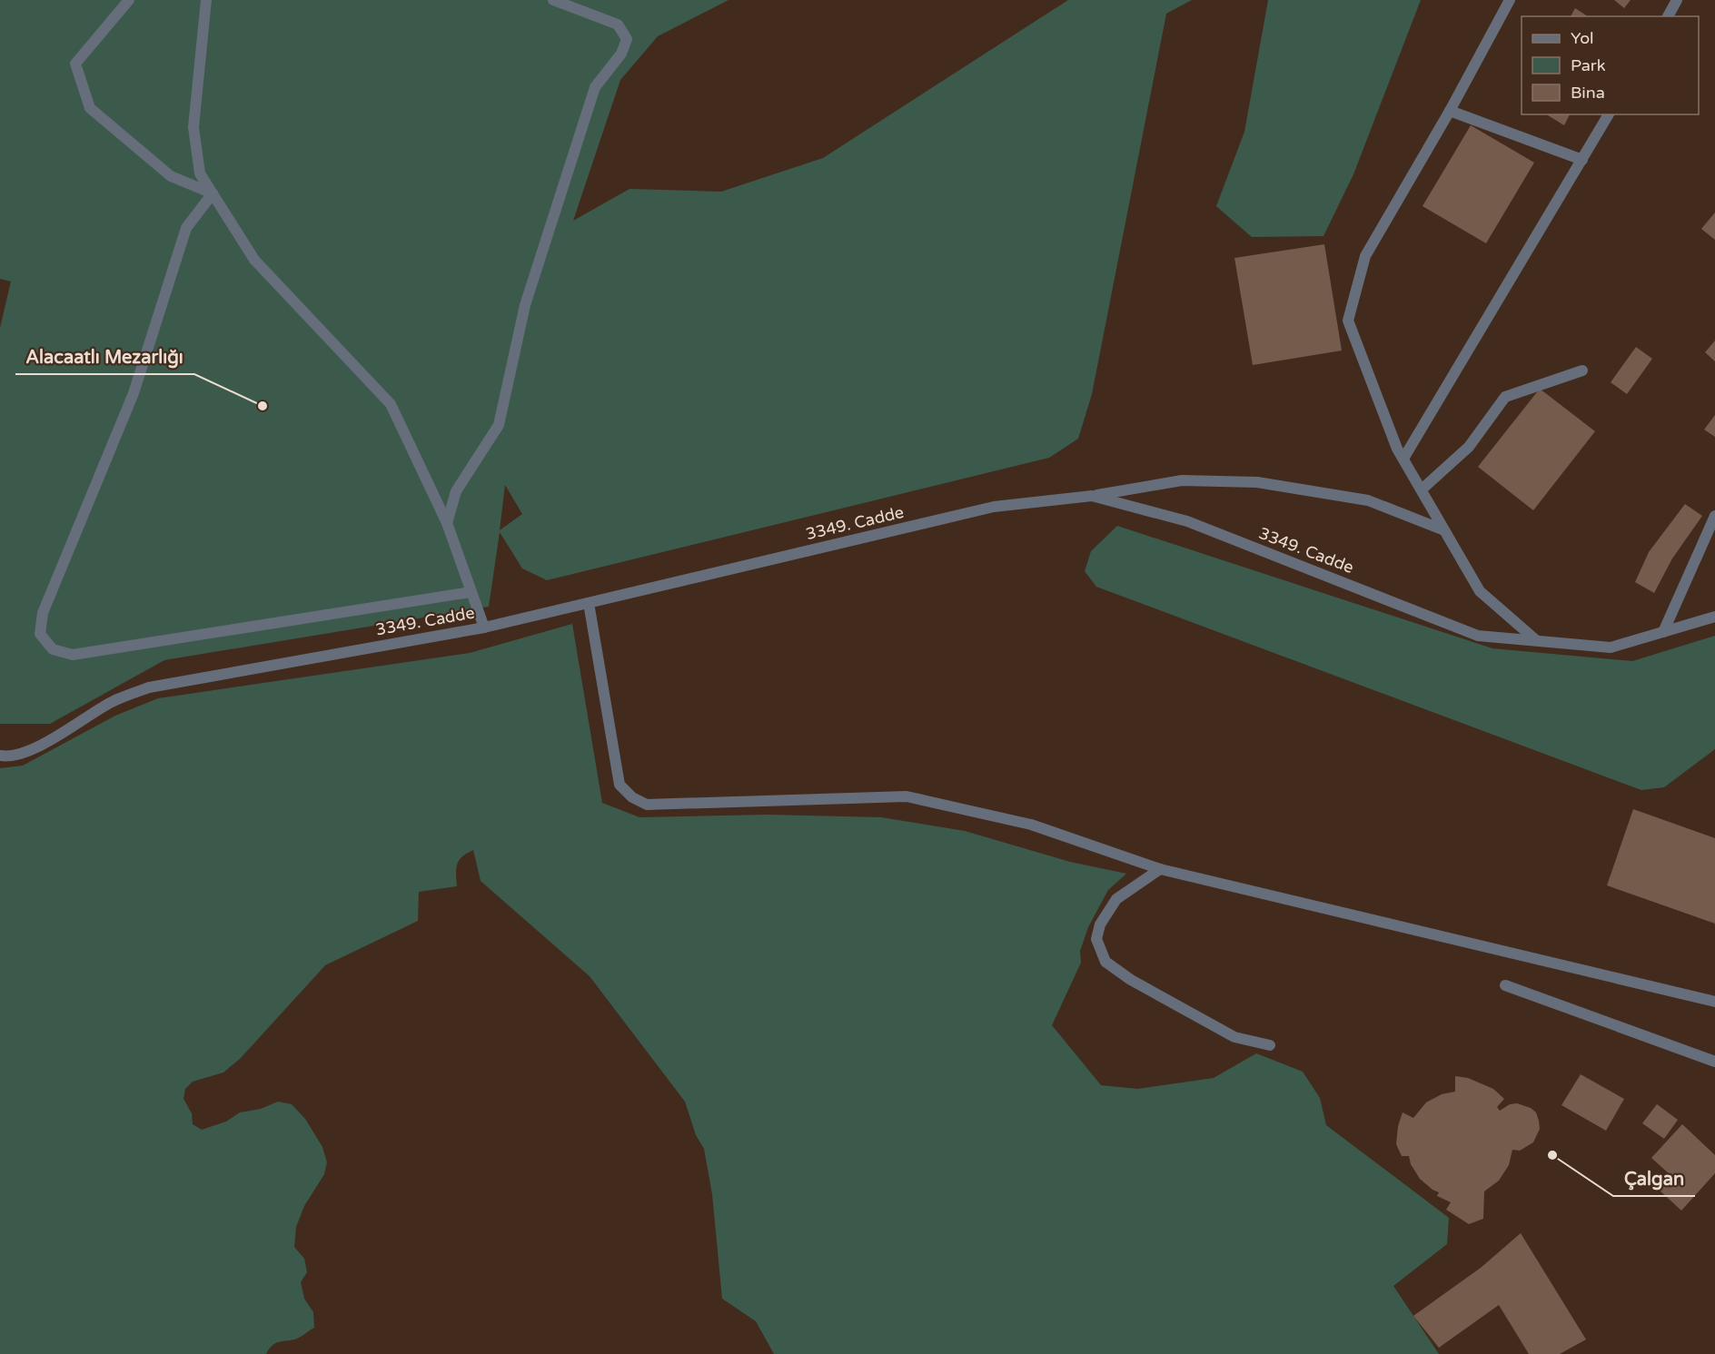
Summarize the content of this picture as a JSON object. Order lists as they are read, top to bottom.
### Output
{
  "streets": {
    "street": ["3349. Cadde"]
  },
  "places": ["Alacaatlı Mezarlığı", "Çalgan"],
  "legend": ["Yol", "Park", "Bina"]
}
